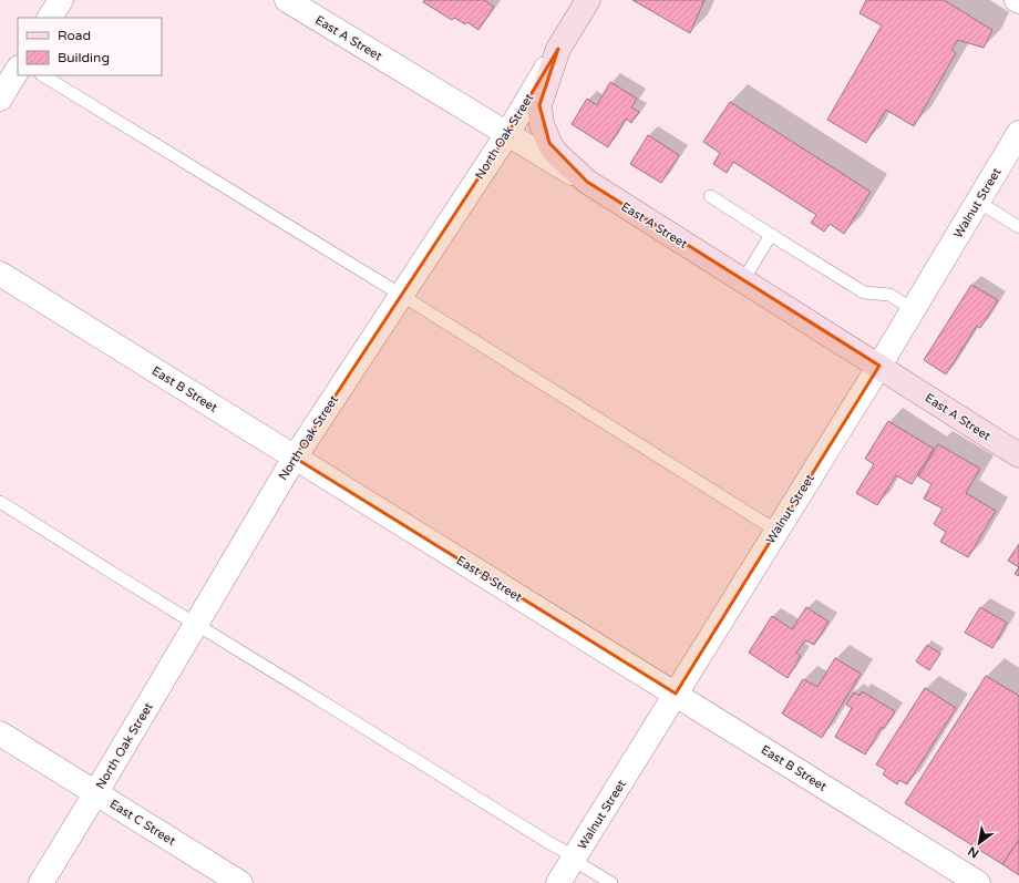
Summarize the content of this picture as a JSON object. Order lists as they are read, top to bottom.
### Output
{
  "streets": {
    "main road": ["East A Street", "North Oak Street"],
    "street": ["Walnut Street", "East B Street", "East C Street"]
  },
  "crossings": [
    ["East A Street", "North Oak Street"],
    ["East A Street", "Walnut Street"],
    ["North Oak Street", "East B Street"],
    ["North Oak Street", "East C Street"],
    ["Walnut Street", "East B Street"]
  ],
  "legend": ["Road", "Building"],
  "north": "bottom left"
}
